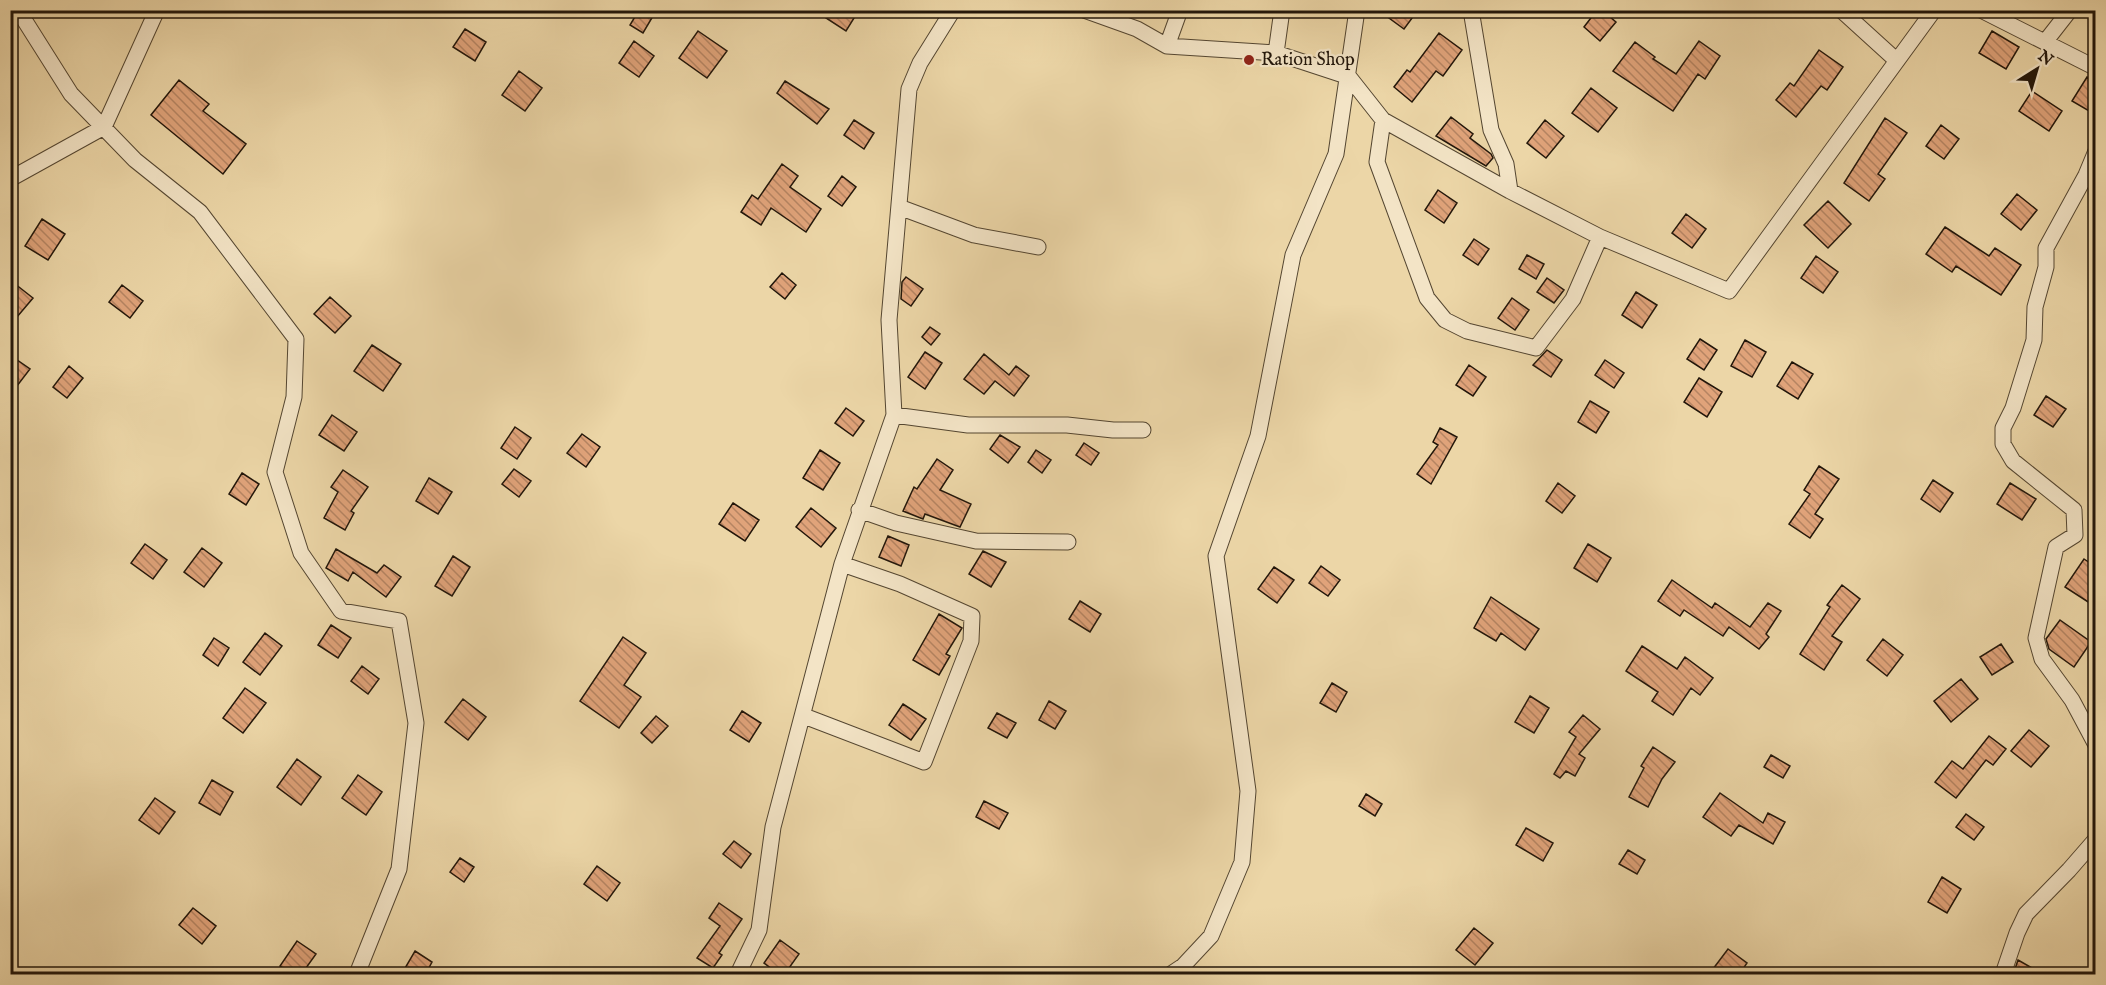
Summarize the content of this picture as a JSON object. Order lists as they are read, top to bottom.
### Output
{
  "places": ["Ration Shop"],
  "north": "top right"
}
